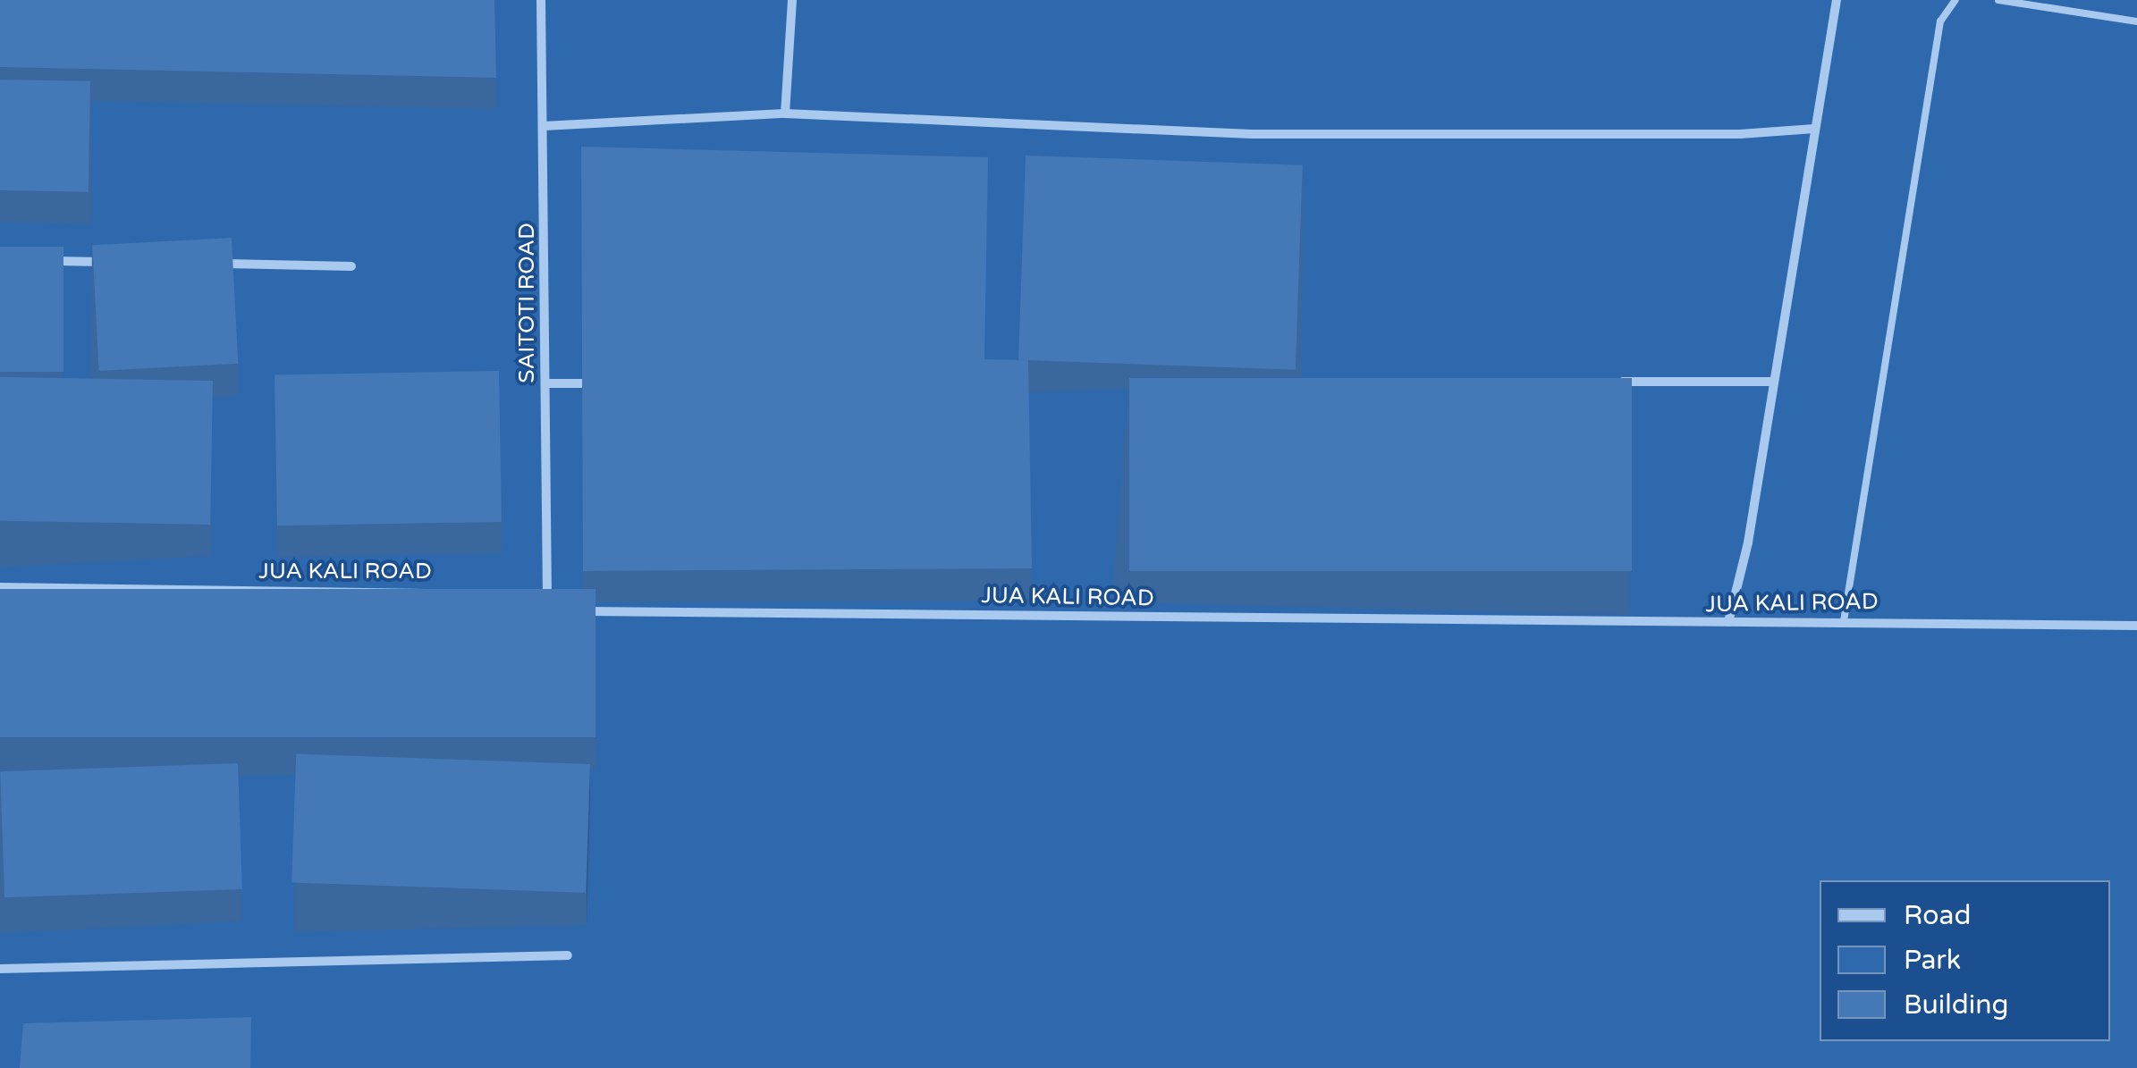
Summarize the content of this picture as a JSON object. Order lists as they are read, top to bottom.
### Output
{
  "streets": {
    "street": ["SAITOTI ROAD", "JUA KALI ROAD"]
  },
  "crossings": [
    ["SAITOTI ROAD", "JUA KALI ROAD"]
  ],
  "legend": ["Road", "Park", "Building"]
}
